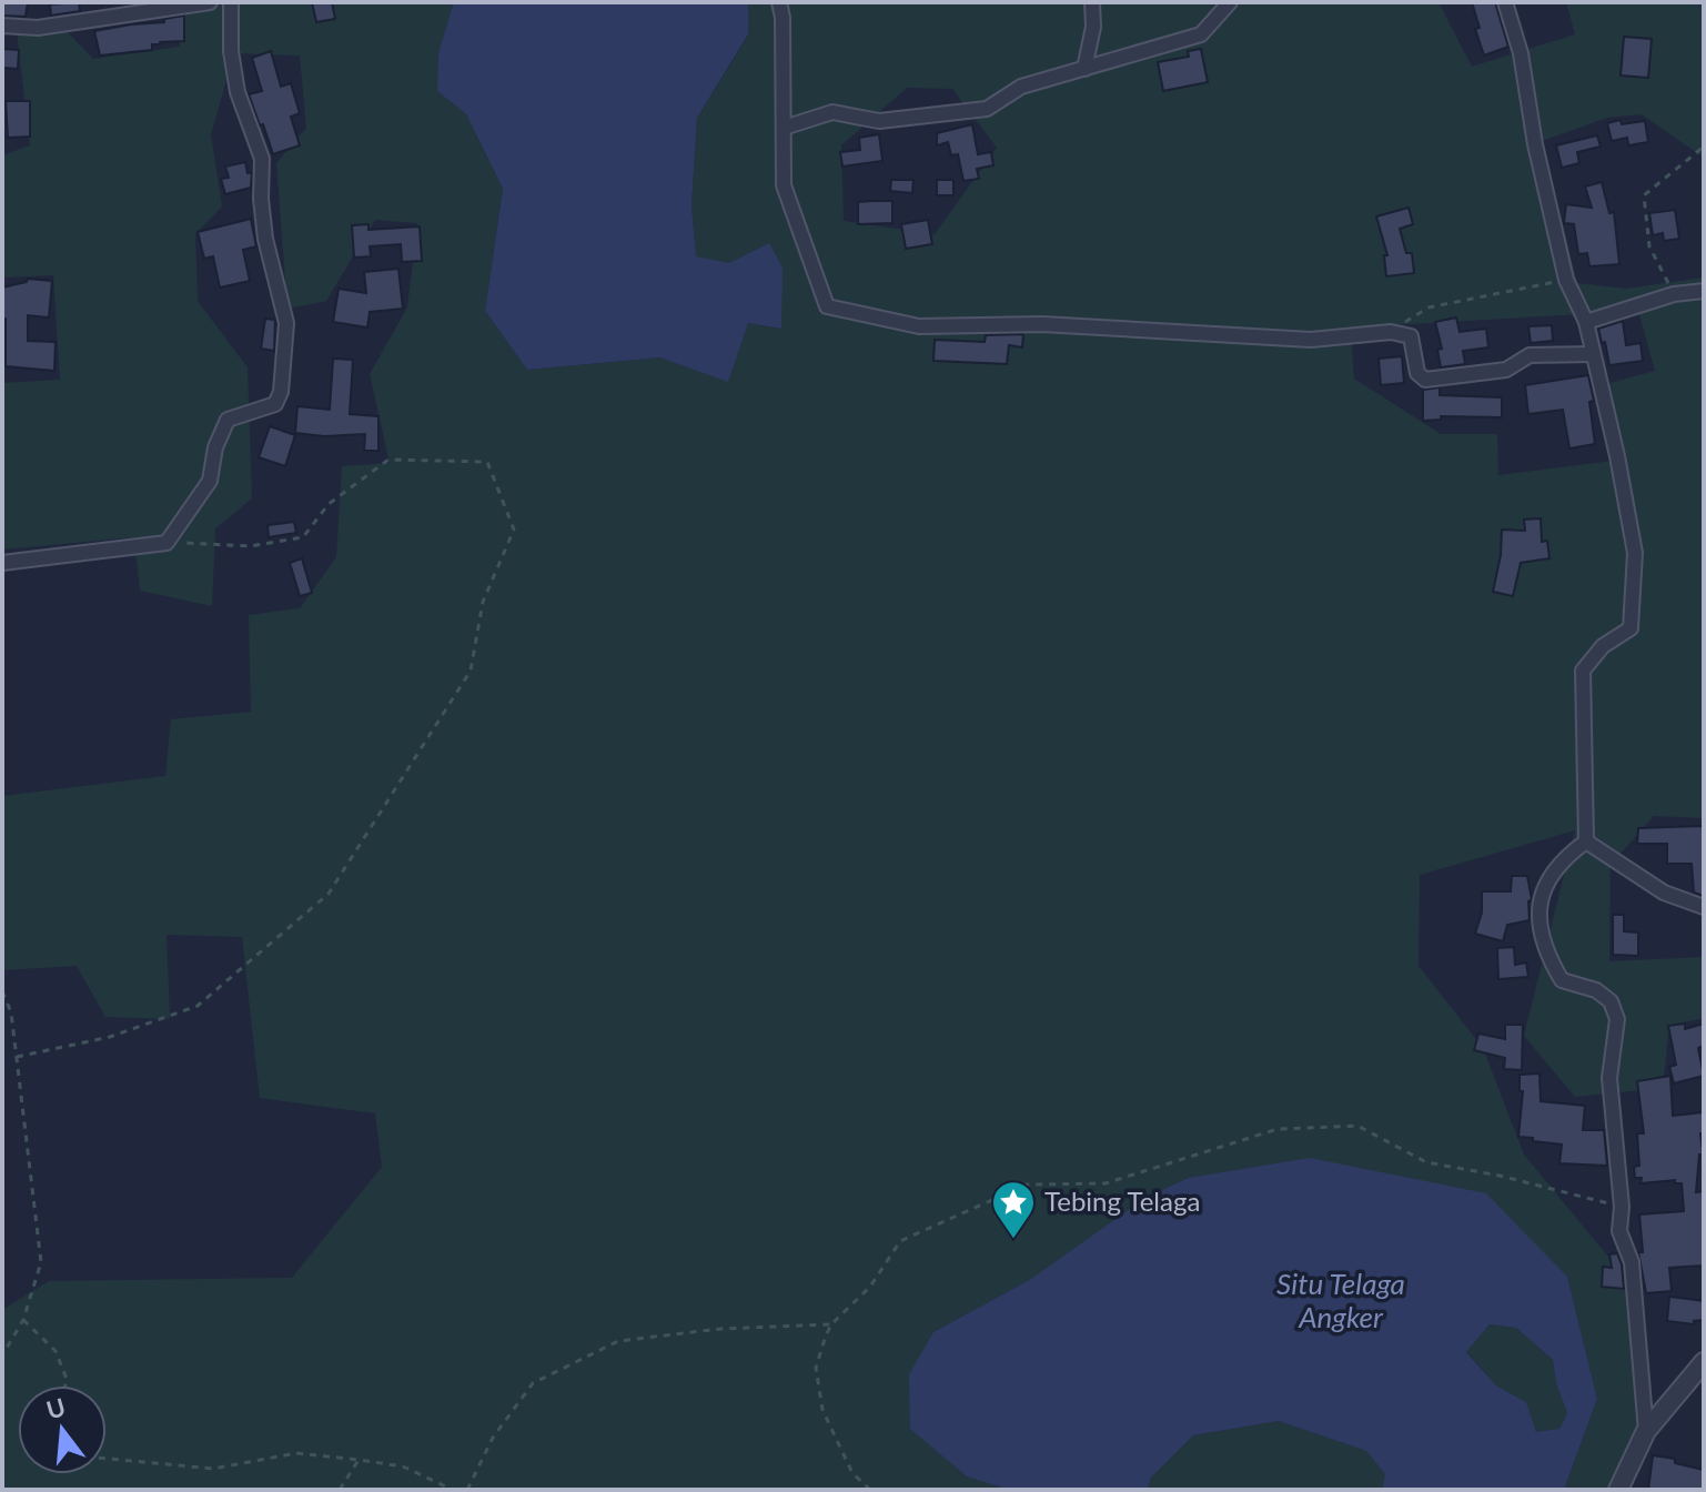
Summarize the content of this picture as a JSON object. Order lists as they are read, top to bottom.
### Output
{
  "water": ["Situ Telaga Angker"],
  "places": {
    "place": ["Tebing Telaga"]
  },
  "north": "top"
}
